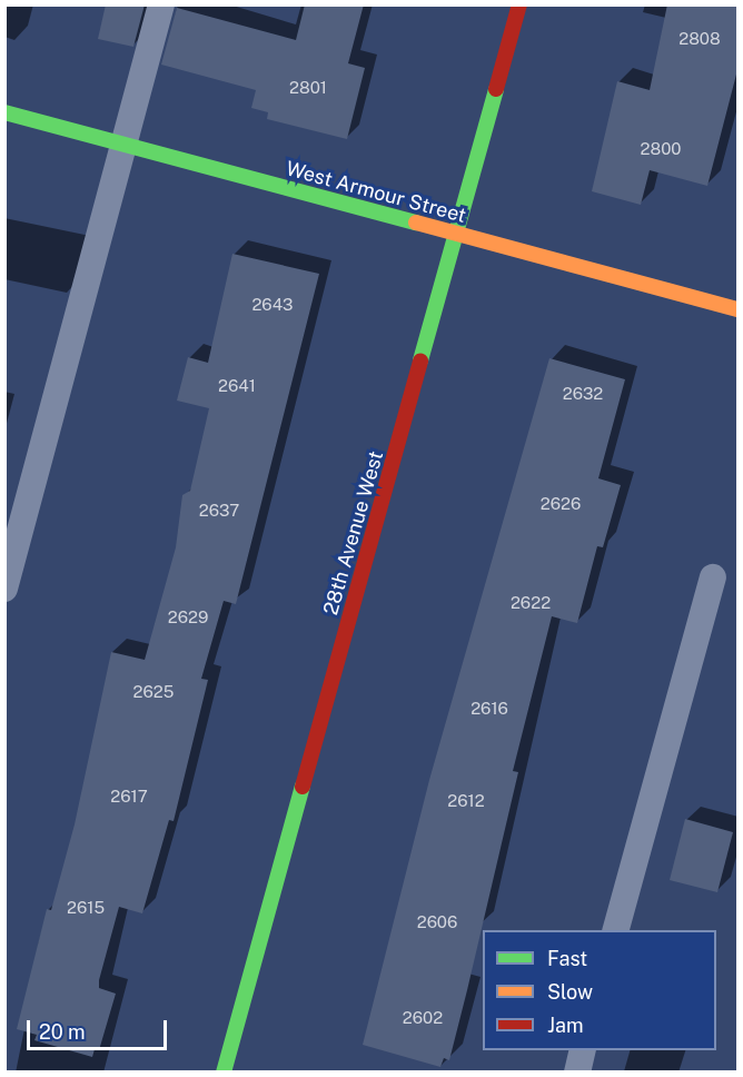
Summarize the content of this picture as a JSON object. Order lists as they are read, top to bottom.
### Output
{
  "streets": {
    "street": ["West Armour Street", "28th Avenue West"]
  },
  "crossings": [
    ["West Armour Street", "28th Avenue West"]
  ],
  "house_numbers": [
    "2808",
    "2801",
    "2800",
    "2643",
    "2641",
    "2632",
    "2626",
    "2637",
    "2622",
    "2629",
    "2625",
    "2616",
    "2617",
    "2612",
    "2615",
    "2606",
    "2602"
  ],
  "legend": ["Fast", "Slow", "Jam"],
  "scale_bar": "20 m"
}
